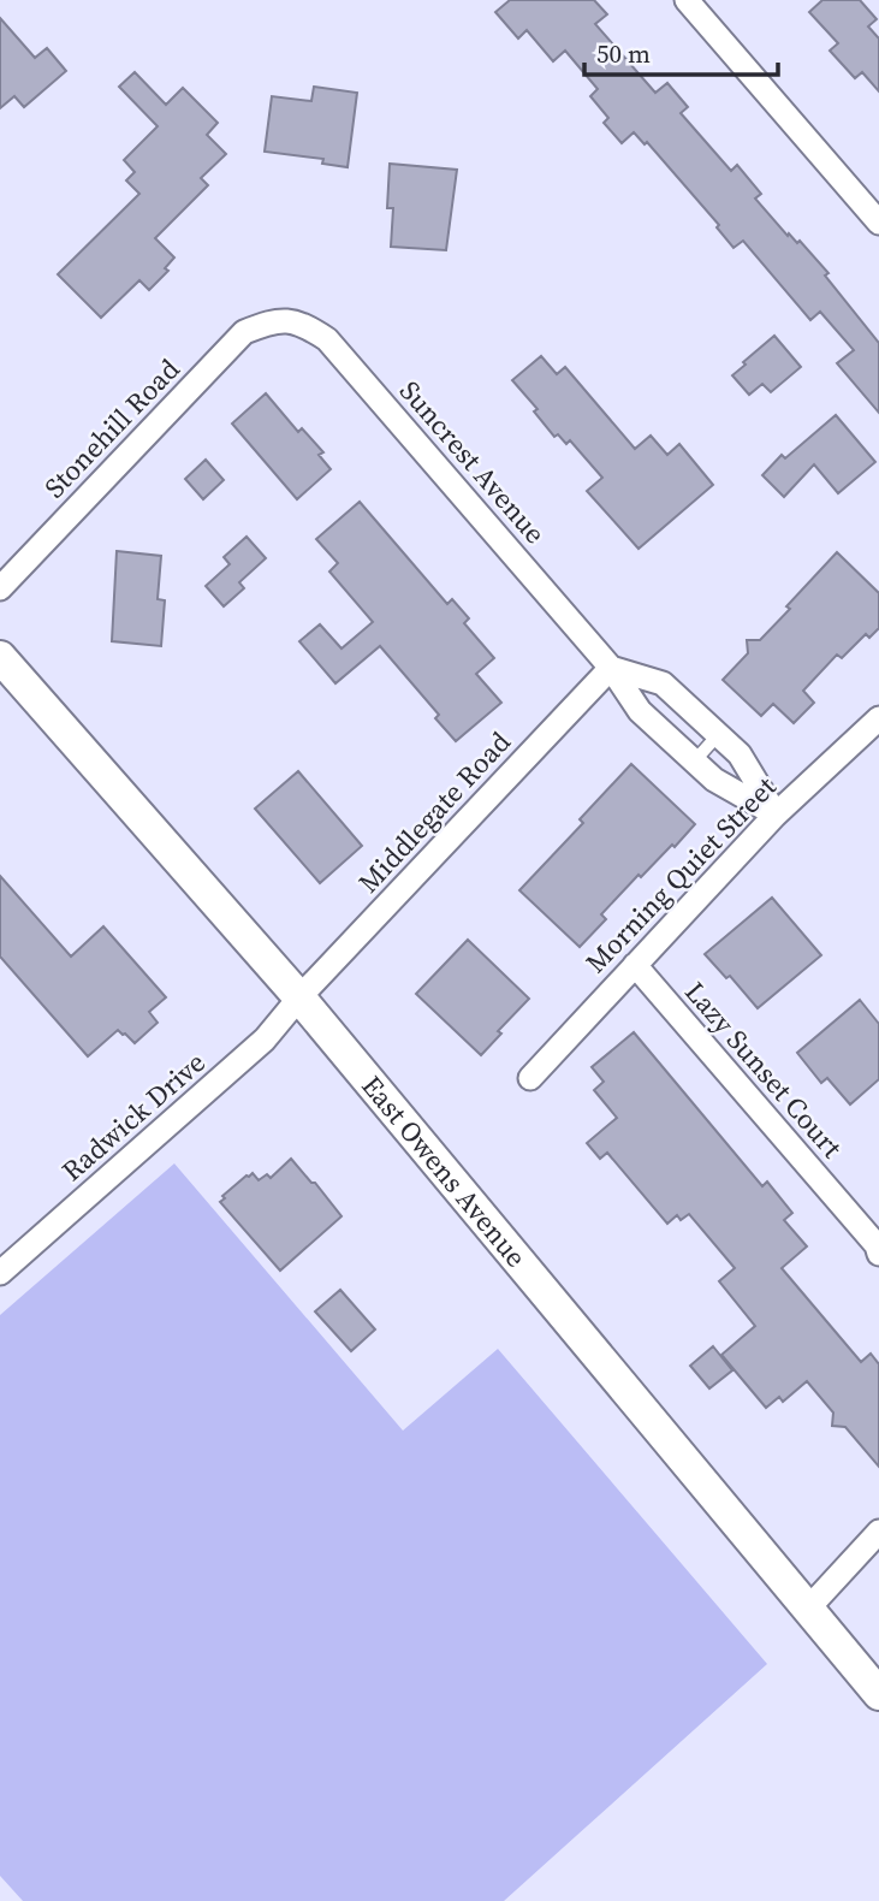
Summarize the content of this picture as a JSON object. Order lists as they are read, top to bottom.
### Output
{
  "streets": {
    "street": [
      "Stonehill Road",
      "Suncrest Avenue",
      "Middlegate Road",
      "Morning Quiet Street",
      "Lazy Sunset Court",
      "Radwick Drive",
      "East Owens Avenue"
    ]
  },
  "crossings": [
    ["Stonehill Road", "Suncrest Avenue"],
    ["Suncrest Avenue", "Middlegate Road"],
    ["Suncrest Avenue", "Morning Quiet Street"],
    ["Middlegate Road", "Radwick Drive"],
    ["Middlegate Road", "East Owens Avenue"],
    ["Morning Quiet Street", "Lazy Sunset Court"],
    ["Radwick Drive", "East Owens Avenue"]
  ],
  "scale_bar": "50 m"
}
